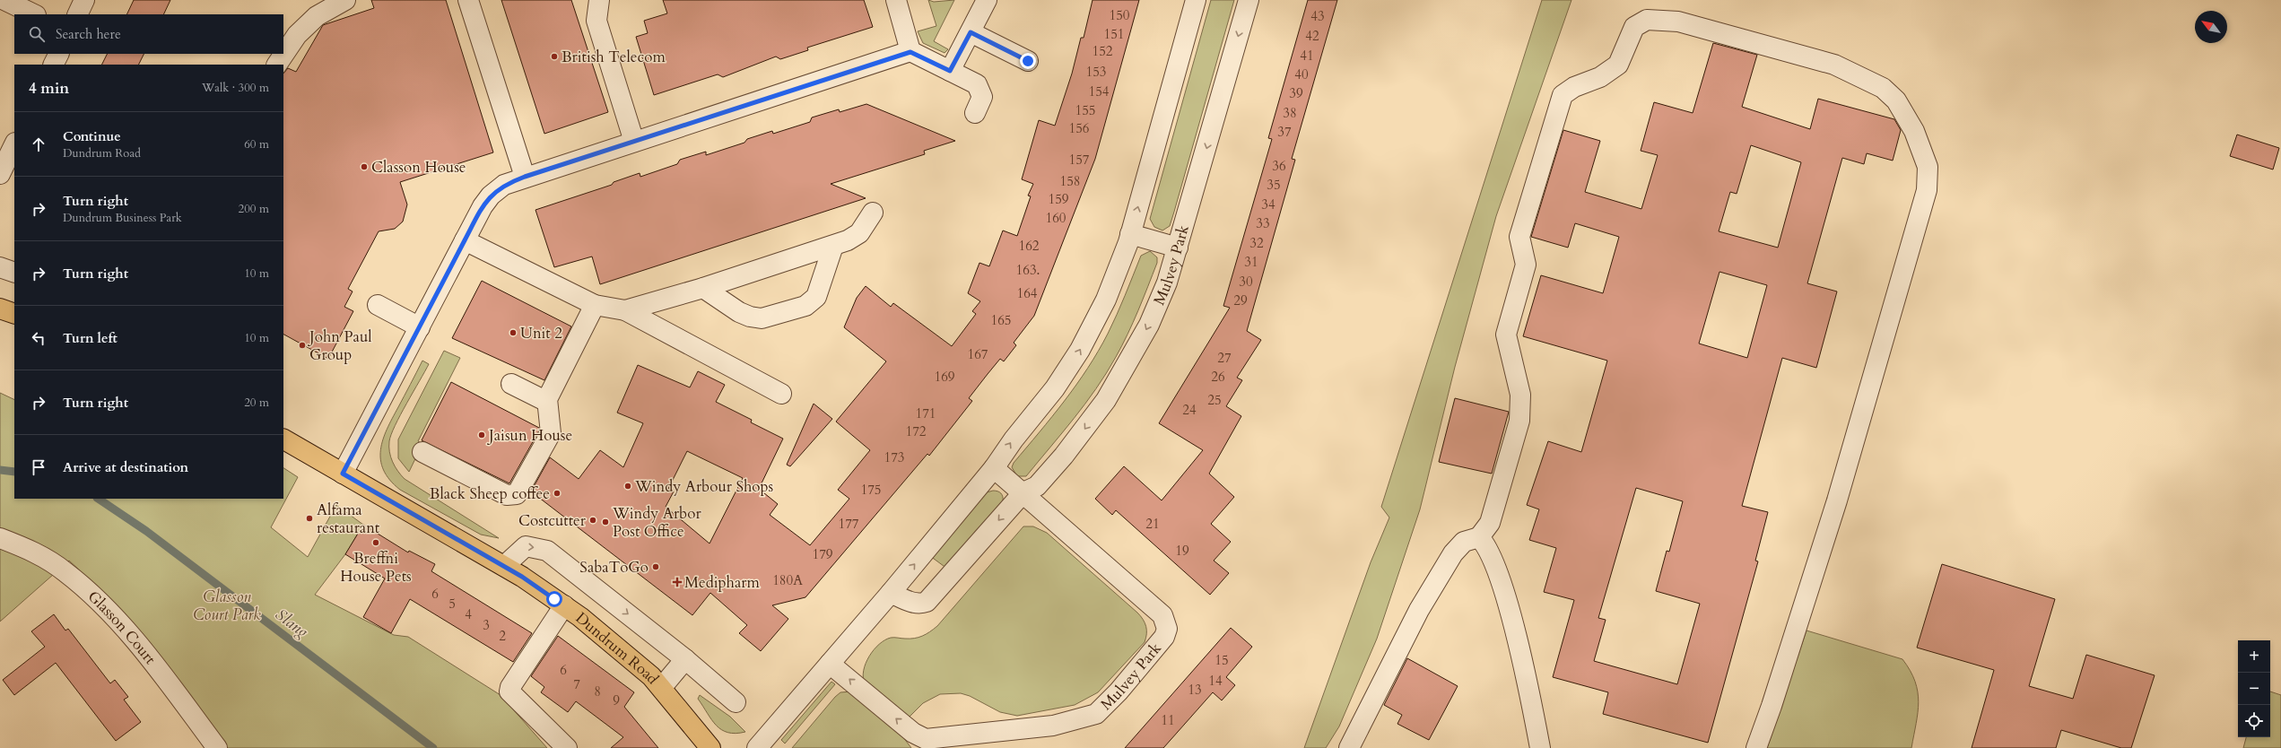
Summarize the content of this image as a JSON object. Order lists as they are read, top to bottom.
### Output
{
  "streets": {
    "main road": ["Dundrum Road"],
    "street": ["Mulvey Park", "Glasson Court"]
  },
  "water": ["Slang"],
  "parks": ["Glasson Court Park"],
  "places": {
    "other": [
      "British Telecom",
      "Classon House",
      "Unit 2",
      "John Paul Group",
      "Jaisun House",
      "Windy Arbour Shops",
      "Black Sheep coffee",
      "Alfama restaurant",
      "Costcutter",
      "Windy Arbor Post Office",
      "Breffni House Pets",
      "SabaToGo"
    ],
    "health": ["Medipharm"]
  },
  "house_numbers": [
    "150",
    "43",
    "151",
    "42",
    "152",
    "41",
    "153",
    "40",
    "154",
    "39",
    "155",
    "38",
    "156",
    "37",
    "157",
    "36",
    "158",
    "35",
    "159",
    "34",
    "160",
    "33",
    "32",
    "162",
    "31",
    "163.",
    "30",
    "164",
    "29",
    "165",
    "167",
    "27",
    "169",
    "26",
    "25",
    "24",
    "171",
    "172",
    "173",
    "175",
    "177",
    "21",
    "19",
    "179",
    "180A",
    "6",
    "5",
    "4",
    "3",
    "2",
    "15",
    "6",
    "14",
    "7",
    "13",
    "8",
    "9",
    "11"
  ],
  "north": "top left",
  "page": {
    "search": "Search here",
    "heading": ["4 min", "Walk · 300 m"],
    "list": [
      ["Continue", "Dundrum Road", "60 m"],
      ["Turn right", "Dundrum Business Park", "200 m"],
      ["Turn right", "10 m"],
      ["Turn left", "10 m"],
      ["Turn right", "20 m"],
      "Arrive at destination"
    ],
    "map_buttons": ["+", "−"]
  }
}
